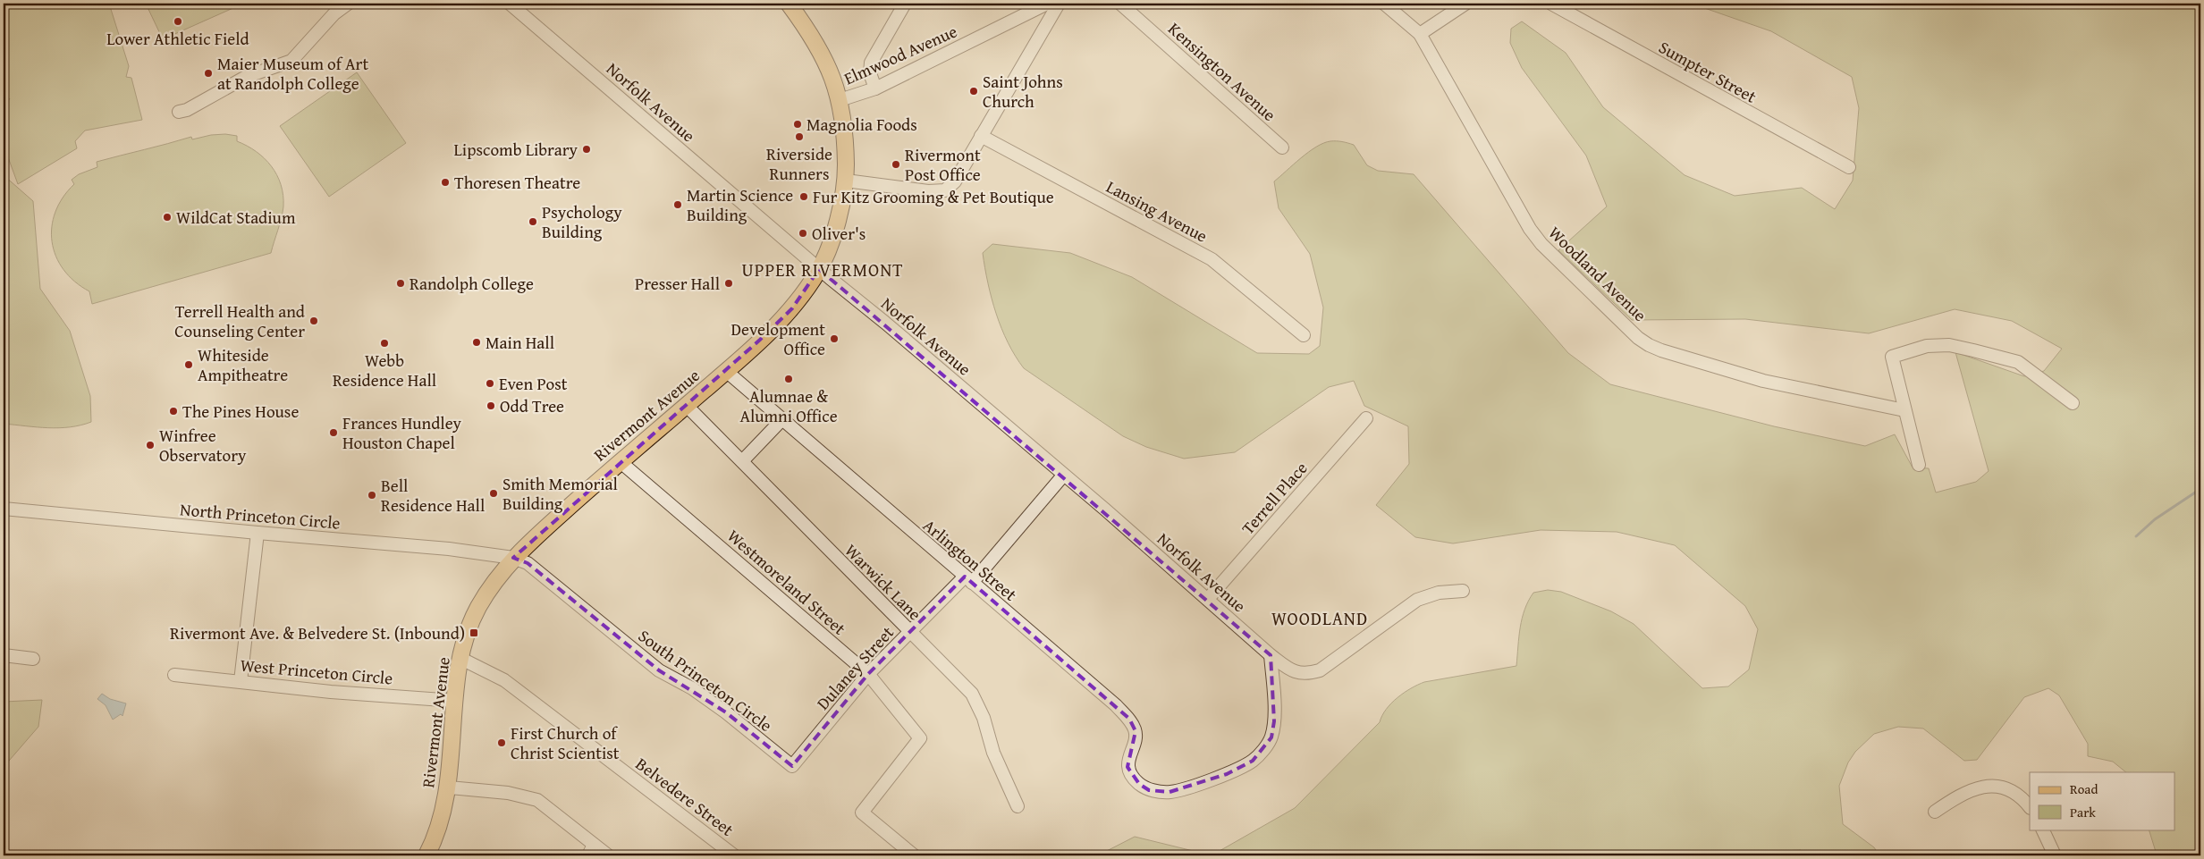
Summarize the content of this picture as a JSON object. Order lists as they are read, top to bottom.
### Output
{
  "streets": {
    "main road": ["Rivermont Avenue"],
    "street": [
      "Elmwood Avenue",
      "Kensington Avenue",
      "Sumpter Street",
      "Norfolk Avenue",
      "Lansing Avenue",
      "Woodland Avenue",
      "Terrell Place",
      "North Princeton Circle",
      "Arlington Street",
      "Westmoreland Street",
      "Warwick Lane",
      "Dulaney Street",
      "West Princeton Circle",
      "South Princeton Circle",
      "Belvedere Street"
    ]
  },
  "crossings": [
    ["Elmwood Avenue", "Rivermont Avenue"],
    ["Norfolk Avenue", "Rivermont Avenue"],
    ["Norfolk Avenue", "Terrell Place"],
    ["Norfolk Avenue", "Arlington Street"],
    ["Norfolk Avenue", "Dulaney Street"],
    ["Rivermont Avenue", "North Princeton Circle"],
    ["Rivermont Avenue", "Arlington Street"],
    ["Rivermont Avenue", "Westmoreland Street"],
    ["Rivermont Avenue", "Warwick Lane"],
    ["Rivermont Avenue", "West Princeton Circle"],
    ["Rivermont Avenue", "South Princeton Circle"],
    ["Rivermont Avenue", "Belvedere Street"],
    ["North Princeton Circle", "South Princeton Circle"],
    ["Arlington Street", "Dulaney Street"],
    ["Westmoreland Street", "Dulaney Street"],
    ["Warwick Lane", "Dulaney Street"],
    ["Dulaney Street", "South Princeton Circle"]
  ],
  "districts": ["UPPER RIVERMONT", "WOODLAND"],
  "places": {
    "other": [
      "Lower Athletic Field",
      "Maier Museum of Art at Randolph College",
      "Saint Johns Church",
      "Magnolia Foods",
      "Riverside Runners",
      "Lipscomb Library",
      "Rivermont Post Office",
      "Thoresen Theatre",
      "Fur Kitz Grooming & Pet Boutique",
      "Martin Science Building",
      "WildCat Stadium",
      "Psychology Building",
      "Oliver's",
      "Randolph College",
      "Presser Hall",
      "Terrell Health and Counseling Center",
      "Development Office",
      "Main Hall",
      "Webb Residence Hall",
      "Whiteside Ampitheatre",
      "Alumnae & Alumni Office",
      "Even Post",
      "Odd Tree",
      "The Pines House",
      "Frances Hundley Houston Chapel",
      "Winfree Observatory",
      "Smith Memorial Building",
      "Bell Residence Hall",
      "First Church of Christ Scientist"
    ],
    "transit": ["Rivermont Ave. & Belvedere St. (Inbound)"]
  },
  "legend": ["Road", "Park"]
}
